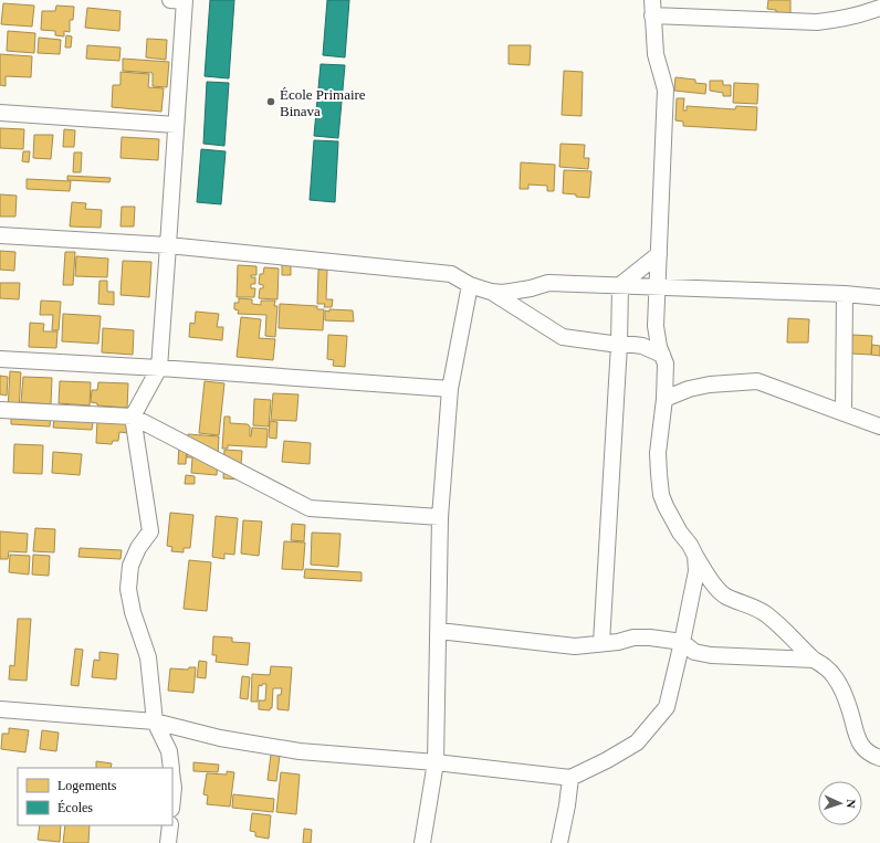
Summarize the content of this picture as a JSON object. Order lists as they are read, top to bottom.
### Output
{
  "places": ["École Primaire Binava"],
  "legend": ["Logements", "Écoles"],
  "north": "right"
}
